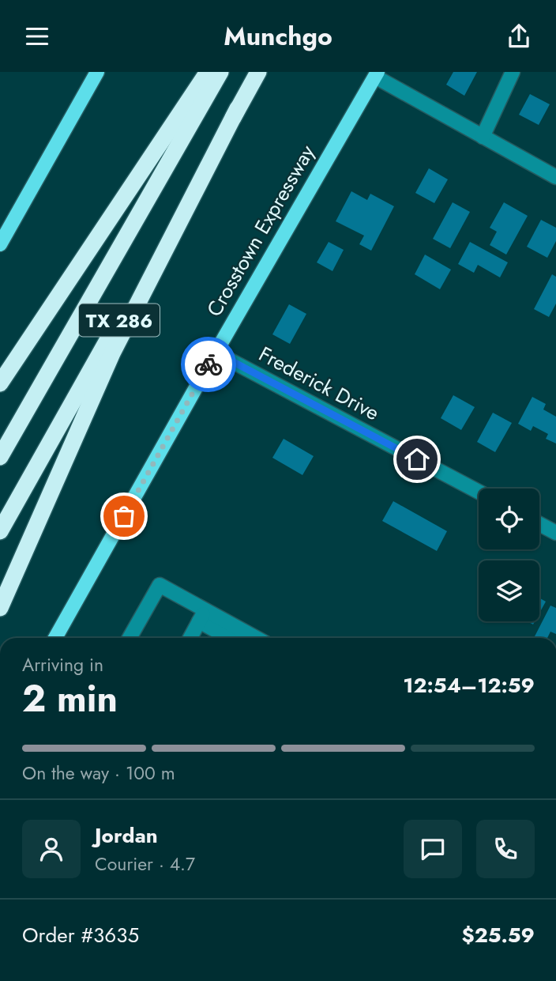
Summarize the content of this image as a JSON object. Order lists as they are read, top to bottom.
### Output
{
  "streets": {
    "highway": ["TX 286"],
    "main road": ["Crosstown Expressway"],
    "street": ["Frederick Drive"]
  },
  "crossings": [
    ["Crosstown Expressway", "Frederick Drive"]
  ],
  "page": {
    "header": "Munchgo",
    "heading": ["2 min", "Arriving in", "12:54–12:59"],
    "panel": [
      "Jordan",
      "Courier · 4.7",
      "Order #3635",
      "$25.59"
    ],
    "bar": "On the way · 100 m"
  }
}
